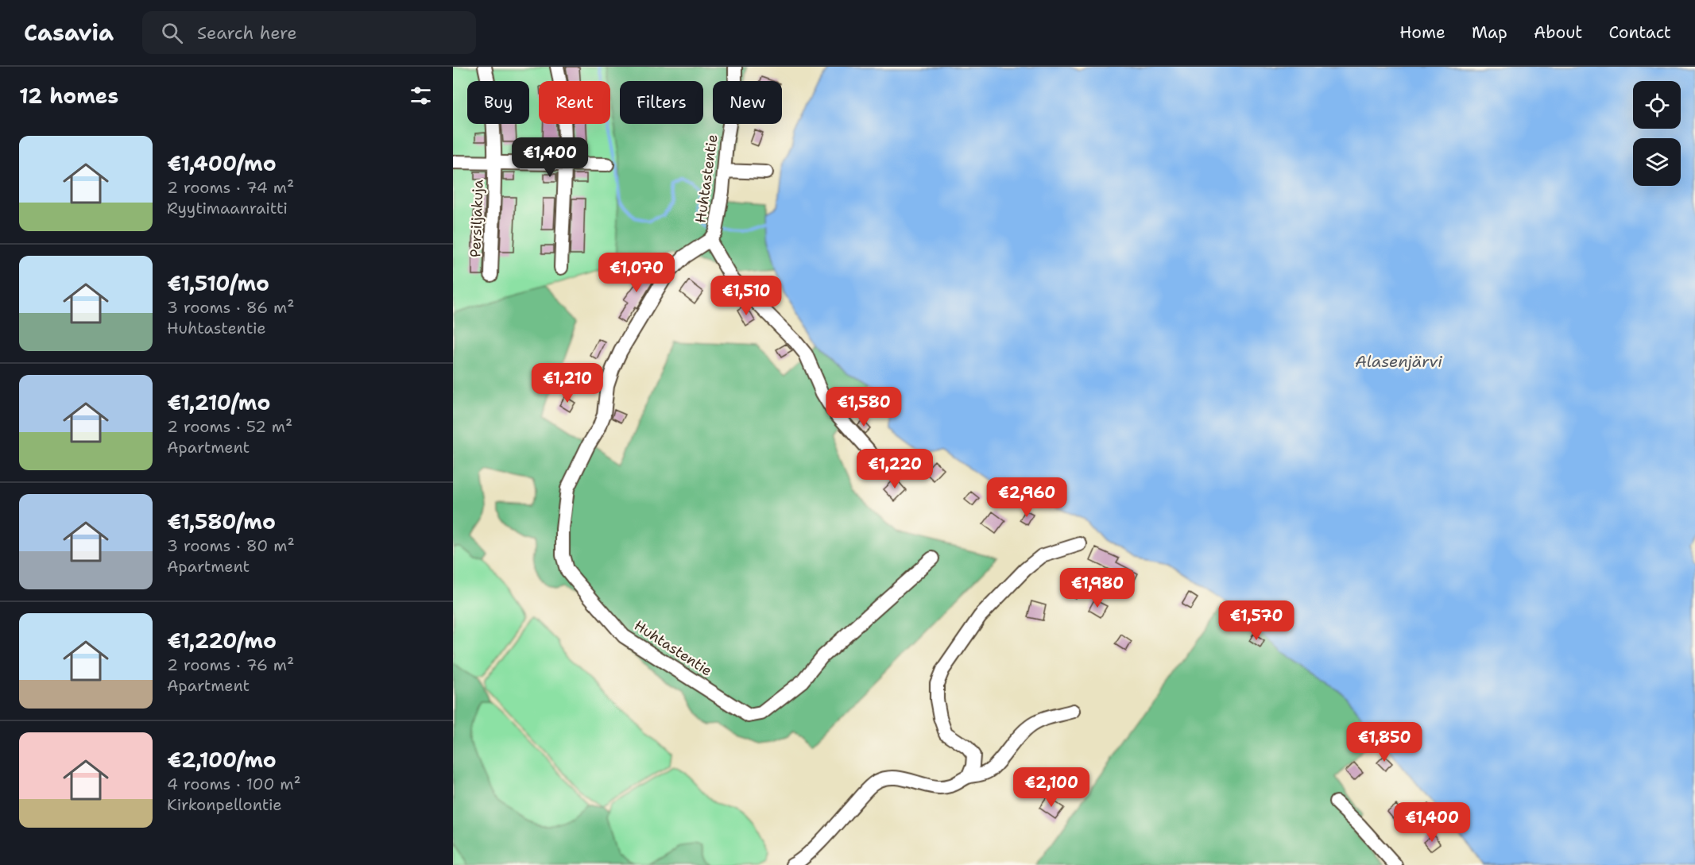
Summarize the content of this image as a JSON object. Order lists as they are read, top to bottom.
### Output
{
  "streets": {
    "street": ["Huhtastentie", "Persiljakuja"]
  },
  "water": ["Alasenjärvi"],
  "page": {
    "header": "Casavia",
    "search": "Search here",
    "nav": [
      "Home",
      "Map",
      "About",
      "Contact"
    ],
    "heading": "12 homes",
    "chip": [
      "Buy",
      "Rent",
      "Filters",
      "New"
    ],
    "list": [
      {
        "name": "€1,400/mo",
        "note": "2 rooms · 74 m² · Ryytimaanraitti"
      },
      {
        "name": "€1,510/mo",
        "note": "3 rooms · 86 m² · Huhtastentie"
      },
      {
        "name": "€1,210/mo",
        "note": "2 rooms · 52 m² · Apartment"
      },
      {
        "name": "€1,580/mo",
        "note": "3 rooms · 80 m² · Apartment"
      },
      {
        "name": "€1,220/mo",
        "note": "2 rooms · 76 m² · Apartment"
      },
      {
        "name": "€2,100/mo",
        "note": "4 rooms · 100 m² · Kirkonpellontie"
      }
    ],
    "price": [
      "€1,400",
      "€1,070",
      "€1,510",
      "€1,210",
      "€1,580",
      "€1,220",
      "€2,960",
      "€1,980",
      "€1,570",
      "€1,850",
      "€2,100",
      "€1,400"
    ]
  }
}
